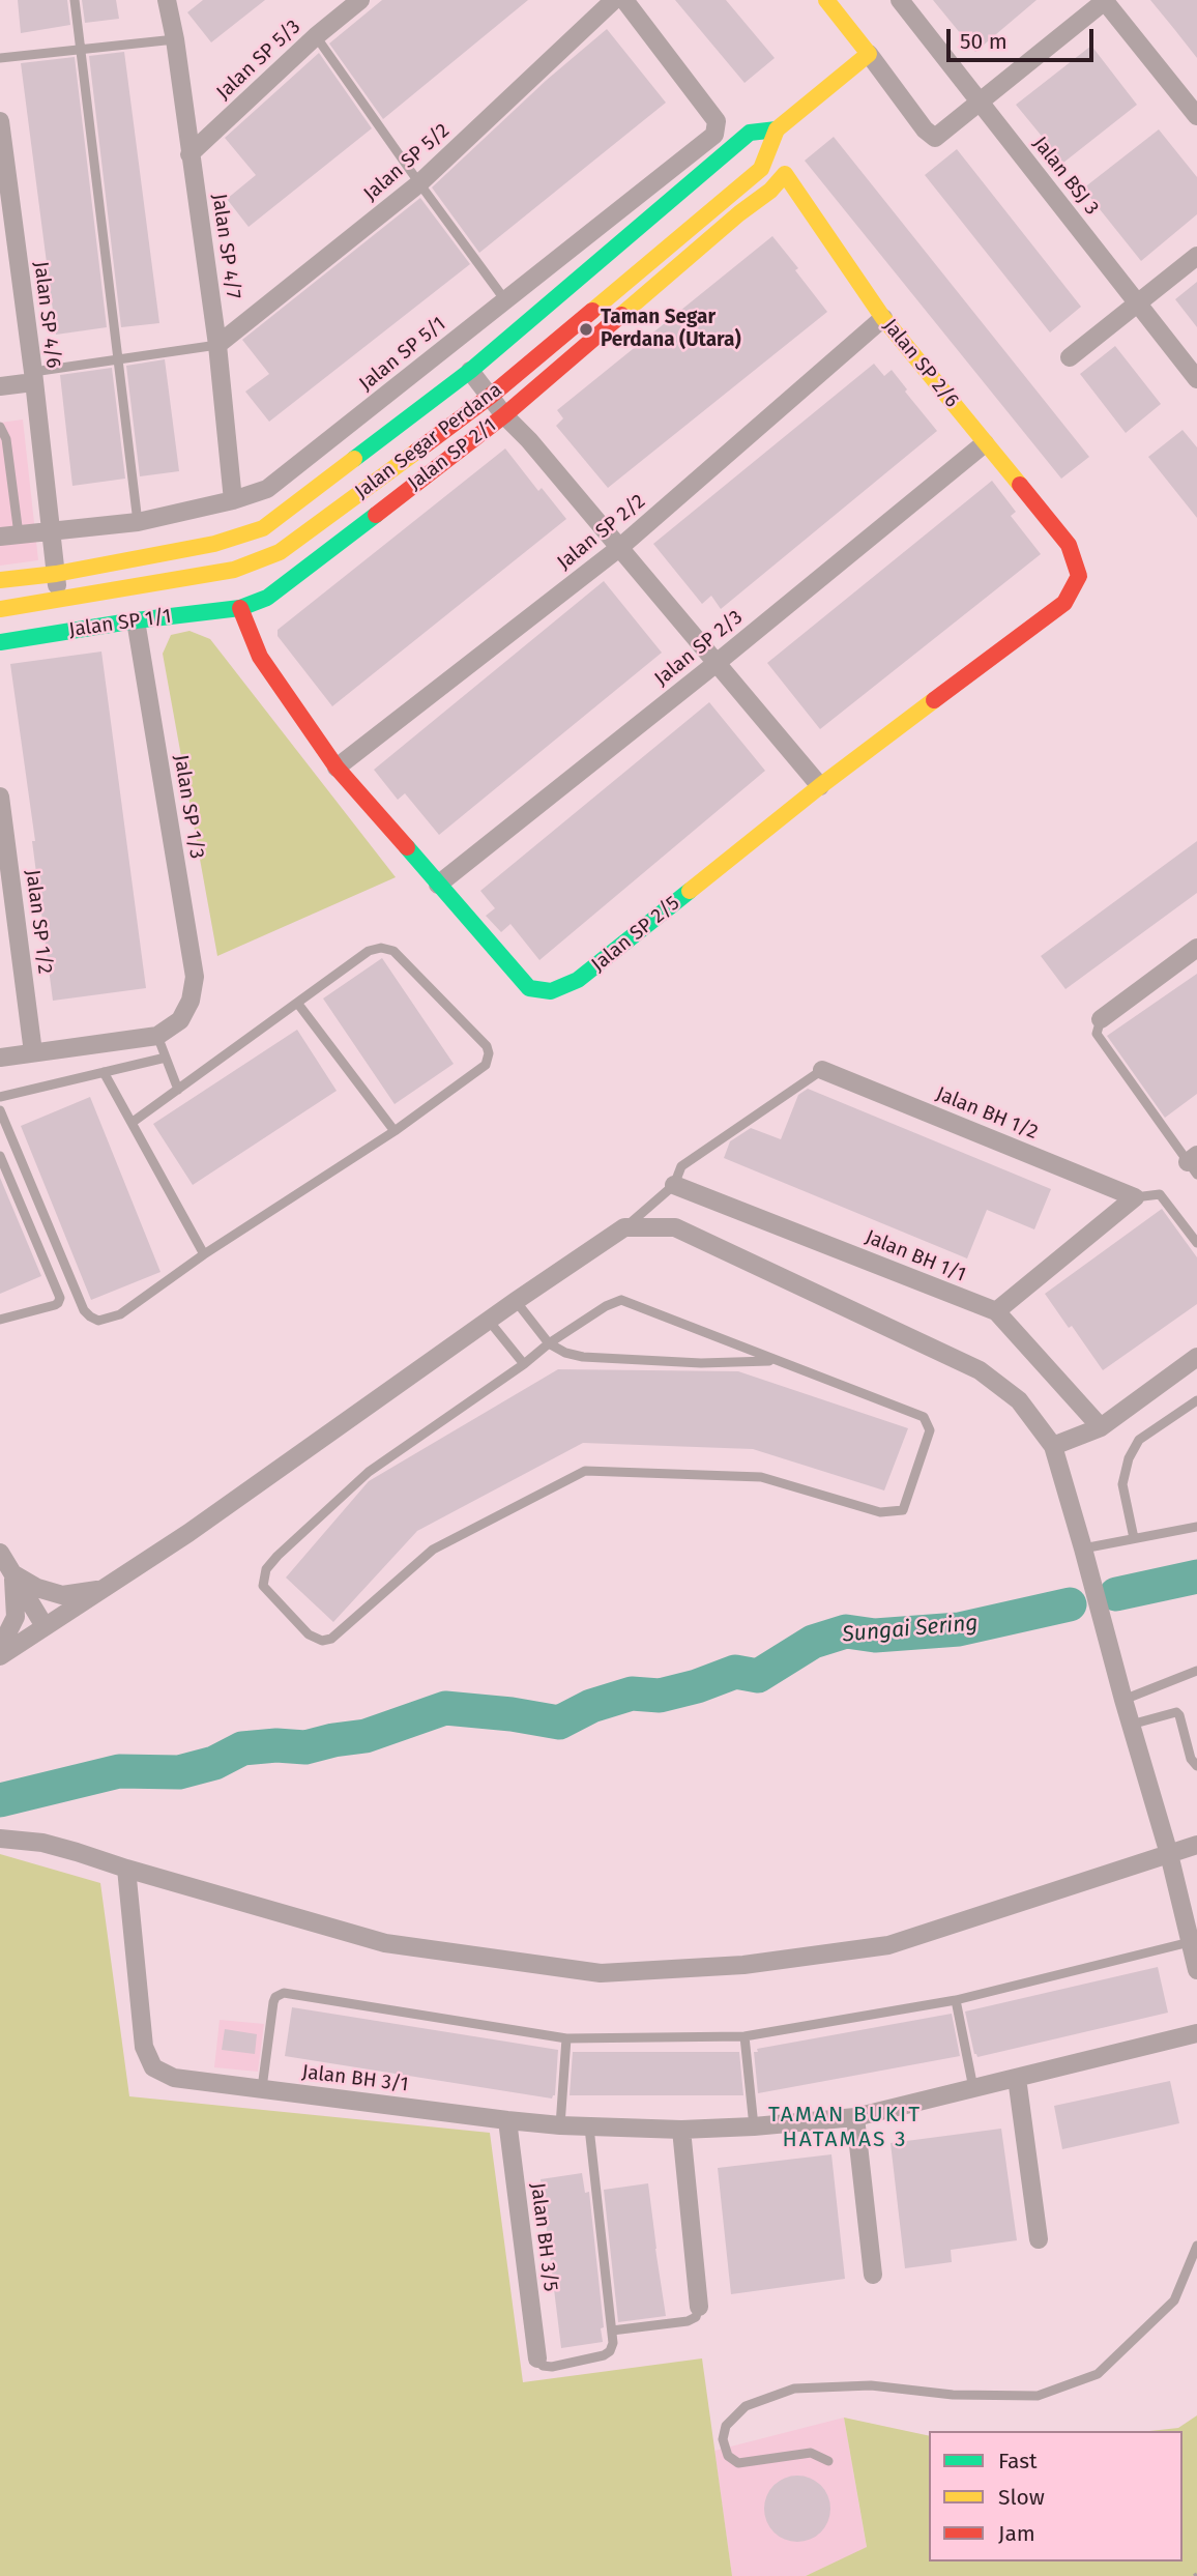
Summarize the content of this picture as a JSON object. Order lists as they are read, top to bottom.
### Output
{
  "streets": {
    "street": [
      "Jalan SP 5/3",
      "Jalan SP 5/2",
      "Jalan BSJ 3",
      "Jalan SP 4/7",
      "Jalan SP 4/6",
      "Jalan SP 5/1",
      "Jalan SP 2/6",
      "Jalan Segar Perdana",
      "Jalan SP 2/1",
      "Jalan SP 2/2",
      "Jalan SP 1/1",
      "Jalan SP 2/3",
      "Jalan SP 1/3",
      "Jalan SP 1/2",
      "Jalan SP 2/5",
      "Jalan BH 1/2",
      "Jalan BH 1/1",
      "Jalan BH 3/1",
      "Jalan BH 3/5"
    ]
  },
  "crossings": [
    ["Jalan SP 5/3", "Jalan SP 4/7"],
    ["Jalan SP 5/2", "Jalan SP 4/7"],
    ["Jalan SP 4/7", "Jalan SP 5/1"],
    ["Jalan SP 4/6", "Jalan SP 5/1"],
    ["Jalan SP 4/6", "Jalan Segar Perdana"],
    ["Jalan SP 2/6", "Jalan SP 2/1"],
    ["Jalan SP 2/6", "Jalan SP 2/2"],
    ["Jalan SP 2/6", "Jalan SP 2/3"],
    ["Jalan SP 2/6", "Jalan SP 2/5"],
    ["Jalan SP 2/1", "Jalan SP 1/1"],
    ["Jalan SP 2/1", "Jalan SP 2/5"],
    ["Jalan SP 2/2", "Jalan SP 2/5"],
    ["Jalan SP 1/1", "Jalan SP 1/3"],
    ["Jalan SP 1/1", "Jalan SP 2/5"],
    ["Jalan SP 2/3", "Jalan SP 2/5"],
    ["Jalan BH 3/1", "Jalan BH 3/5"]
  ],
  "districts": ["TAMAN BUKIT HATAMAS 3"],
  "water": ["Sungai Sering"],
  "places": ["Taman Segar Perdana (Utara)"],
  "legend": ["Fast", "Slow", "Jam"],
  "scale_bar": "50 m"
}
